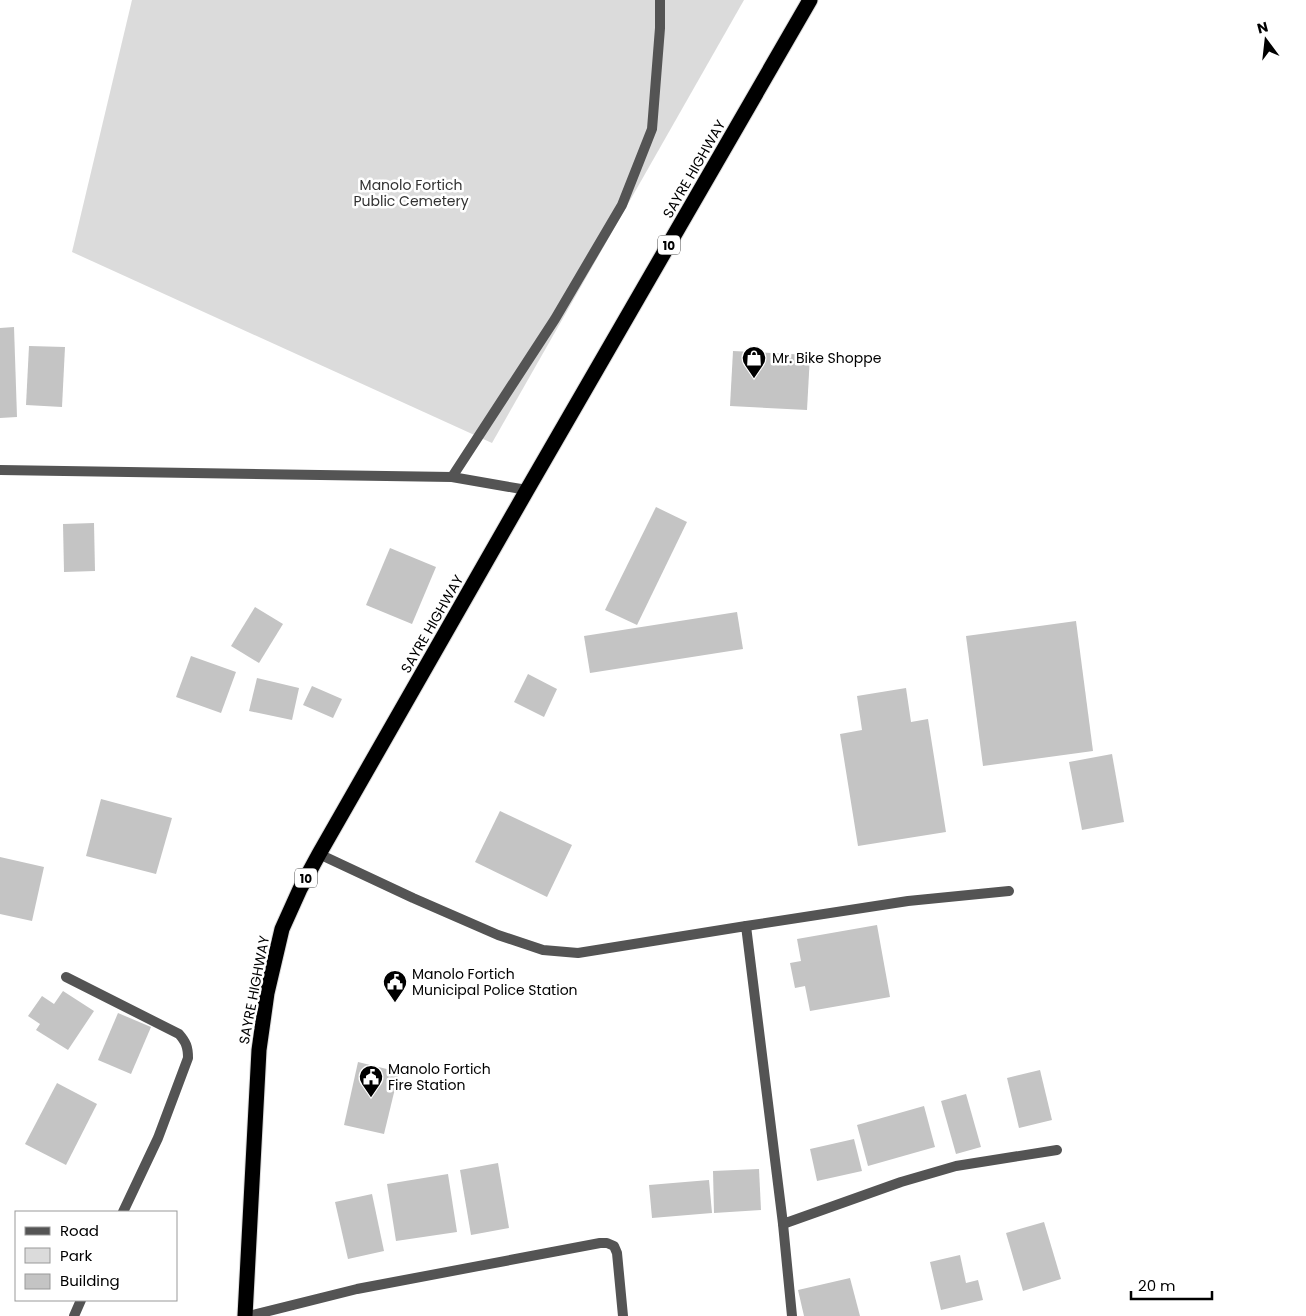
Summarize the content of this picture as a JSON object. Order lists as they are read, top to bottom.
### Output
{
  "streets": {
    "highway": ["SAYRE HIGHWAY", "10"]
  },
  "parks": ["Manolo Fortich Public Cemetery"],
  "places": {
    "shop": ["Mr. Bike Shoppe"],
    "public building": ["Manolo Fortich Municipal Police Station", "Manolo Fortich Fire Station"]
  },
  "legend": ["Road", "Park", "Building"],
  "scale_bar": "20 m",
  "north": "top"
}
